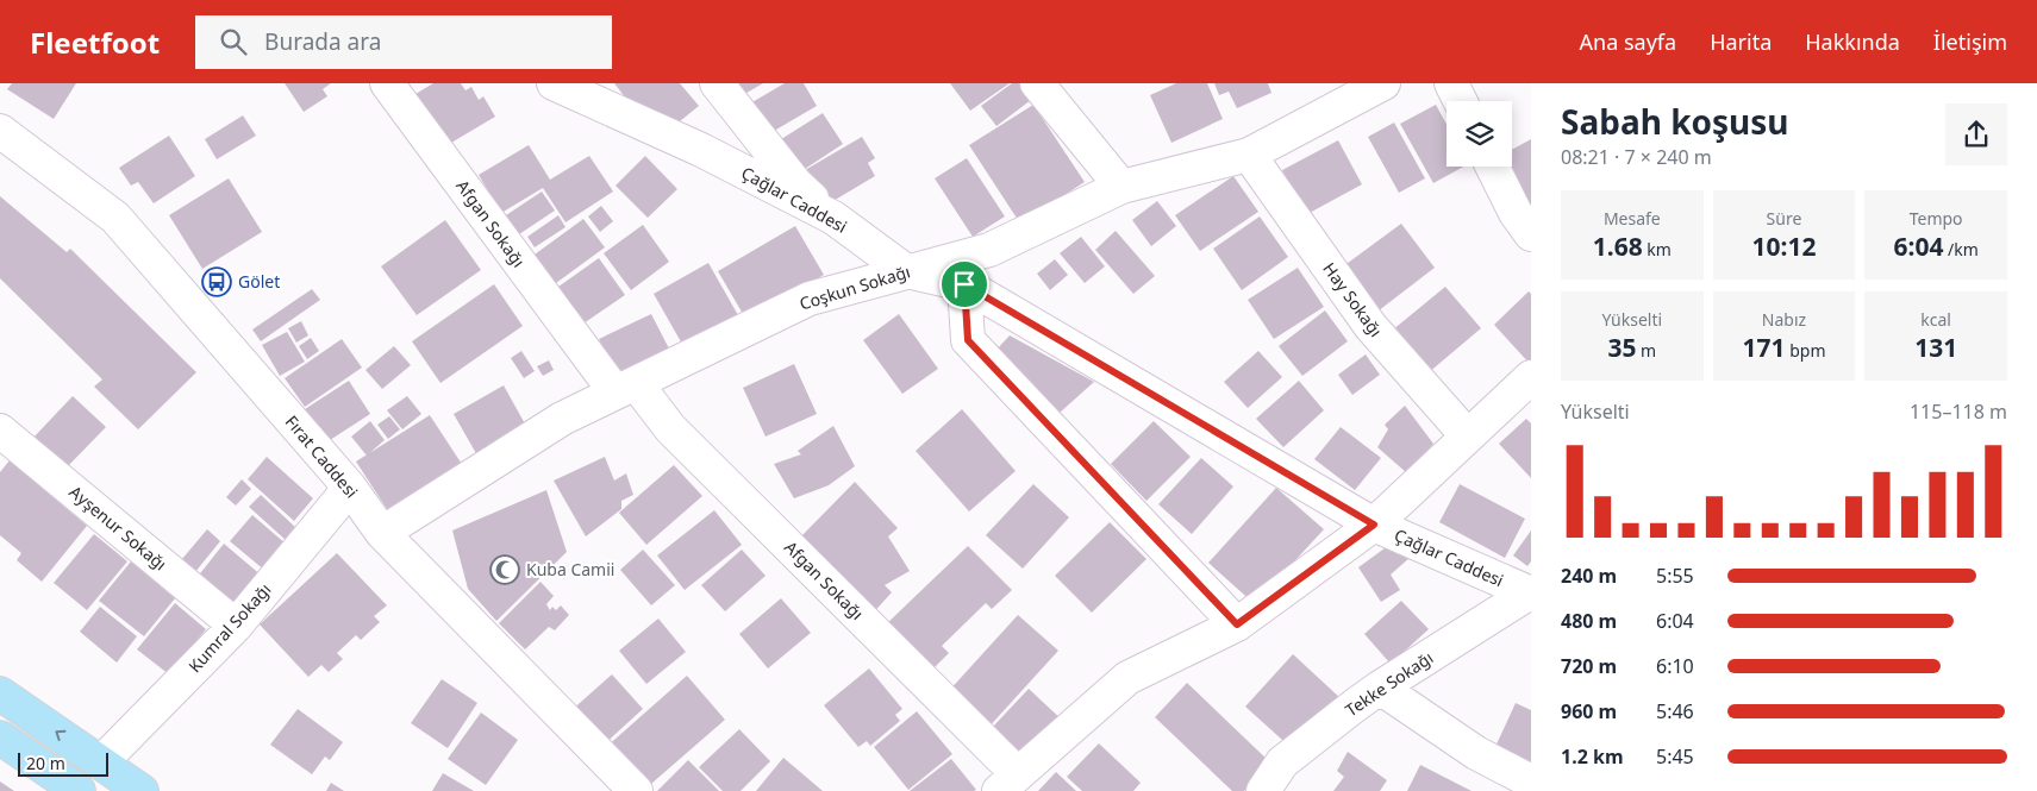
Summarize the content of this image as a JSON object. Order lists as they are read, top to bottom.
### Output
{
  "streets": {
    "street": [
      "Çağlar Caddesi",
      "Afgan Sokağı",
      "Coşkun Sokağı",
      "Hay Sokağı",
      "Fırat Caddesi",
      "Ayşenur Sokağı",
      "Kumral Sokağı",
      "Tekke Sokağı"
    ]
  },
  "crossings": [
    ["Çağlar Caddesi", "Coşkun Sokağı"],
    ["Çağlar Caddesi", "Tekke Sokağı"],
    ["Afgan Sokağı", "Coşkun Sokağı"],
    ["Coşkun Sokağı", "Hay Sokağı"],
    ["Coşkun Sokağı", "Fırat Caddesi"],
    ["Fırat Caddesi", "Kumral Sokağı"],
    ["Ayşenur Sokağı", "Kumral Sokağı"]
  ],
  "places": {
    "bus stop": ["Gölet"],
    "mosque": ["Kuba Camii"]
  },
  "scale_bar": "20 m",
  "page": {
    "header": "Fleetfoot",
    "search": "Burada ara",
    "nav": [
      "Ana sayfa",
      "Harita",
      "Hakkında",
      "İletişim"
    ],
    "heading": ["Sabah koşusu", "08:21 · 7 × 240 m"],
    "stats": [
      ["Mesafe", "1.68 km"],
      ["Süre", "10:12"],
      ["Tempo", "6:04 /km"],
      ["Yükselti", "35 m"],
      ["Nabız", "171 bpm"],
      ["kcal", "131"]
    ],
    "chart": ["Yükselti", "115–118 m"],
    "list": [
      {
        "name": "240 m",
        "note": "5:55"
      },
      {
        "name": "480 m",
        "note": "6:04"
      },
      {
        "name": "720 m",
        "note": "6:10"
      },
      {
        "name": "960 m",
        "note": "5:46"
      },
      {
        "name": "1.2 km",
        "note": "5:45"
      }
    ],
    "scale": "20 m"
  }
}
